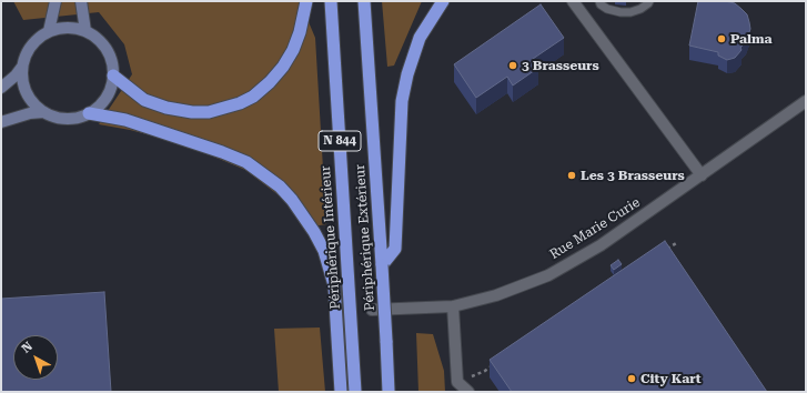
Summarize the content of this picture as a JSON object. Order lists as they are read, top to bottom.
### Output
{
  "streets": {
    "highway": ["N 844", "Périphérique Intérieur", "Périphérique Extérieur"],
    "street": ["Rue Marie Curie"]
  },
  "places": [
    "Palma",
    "3 Brasseurs",
    "Les 3 Brasseurs",
    "City Kart"
  ],
  "north": "top left"
}
